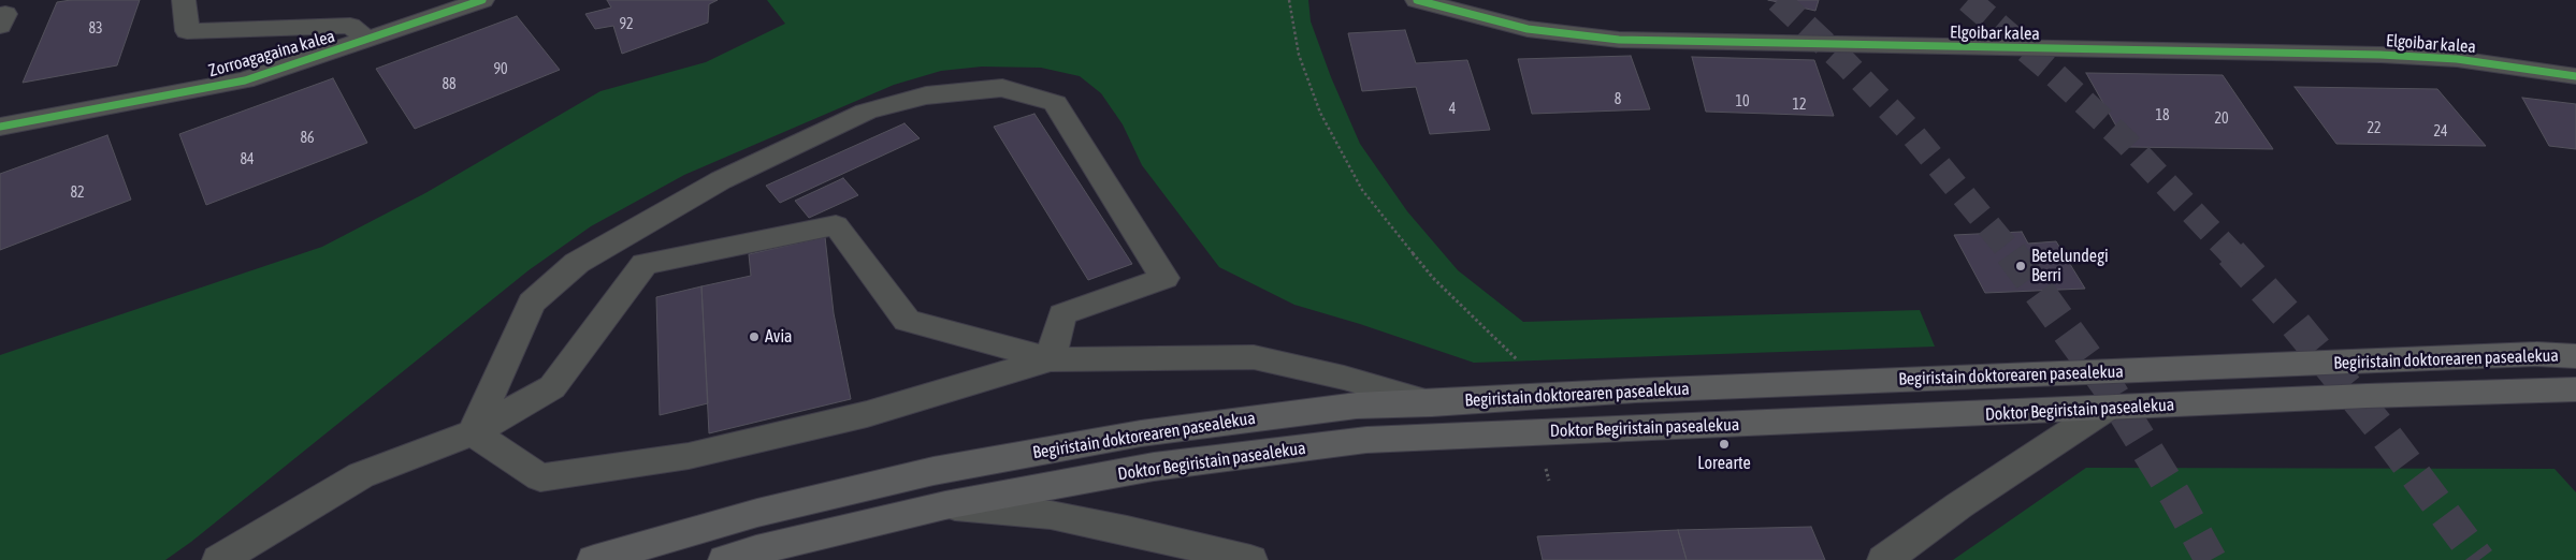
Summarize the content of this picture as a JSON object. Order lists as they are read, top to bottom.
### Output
{
  "streets": {
    "main road": ["Begiristain doktorearen pasealekua", "Doktor Begiristain pasealekua"],
    "street": ["Elgoibar kalea", "Zorroagagaina kalea"]
  },
  "places": ["Betelundegi Berri", "Avia", "Lorearte"],
  "house_numbers": [
    "92",
    "83",
    "90",
    "88",
    "8",
    "10",
    "12",
    "4",
    "18",
    "20",
    "22",
    "24",
    "86",
    "84",
    "82"
  ]
}
